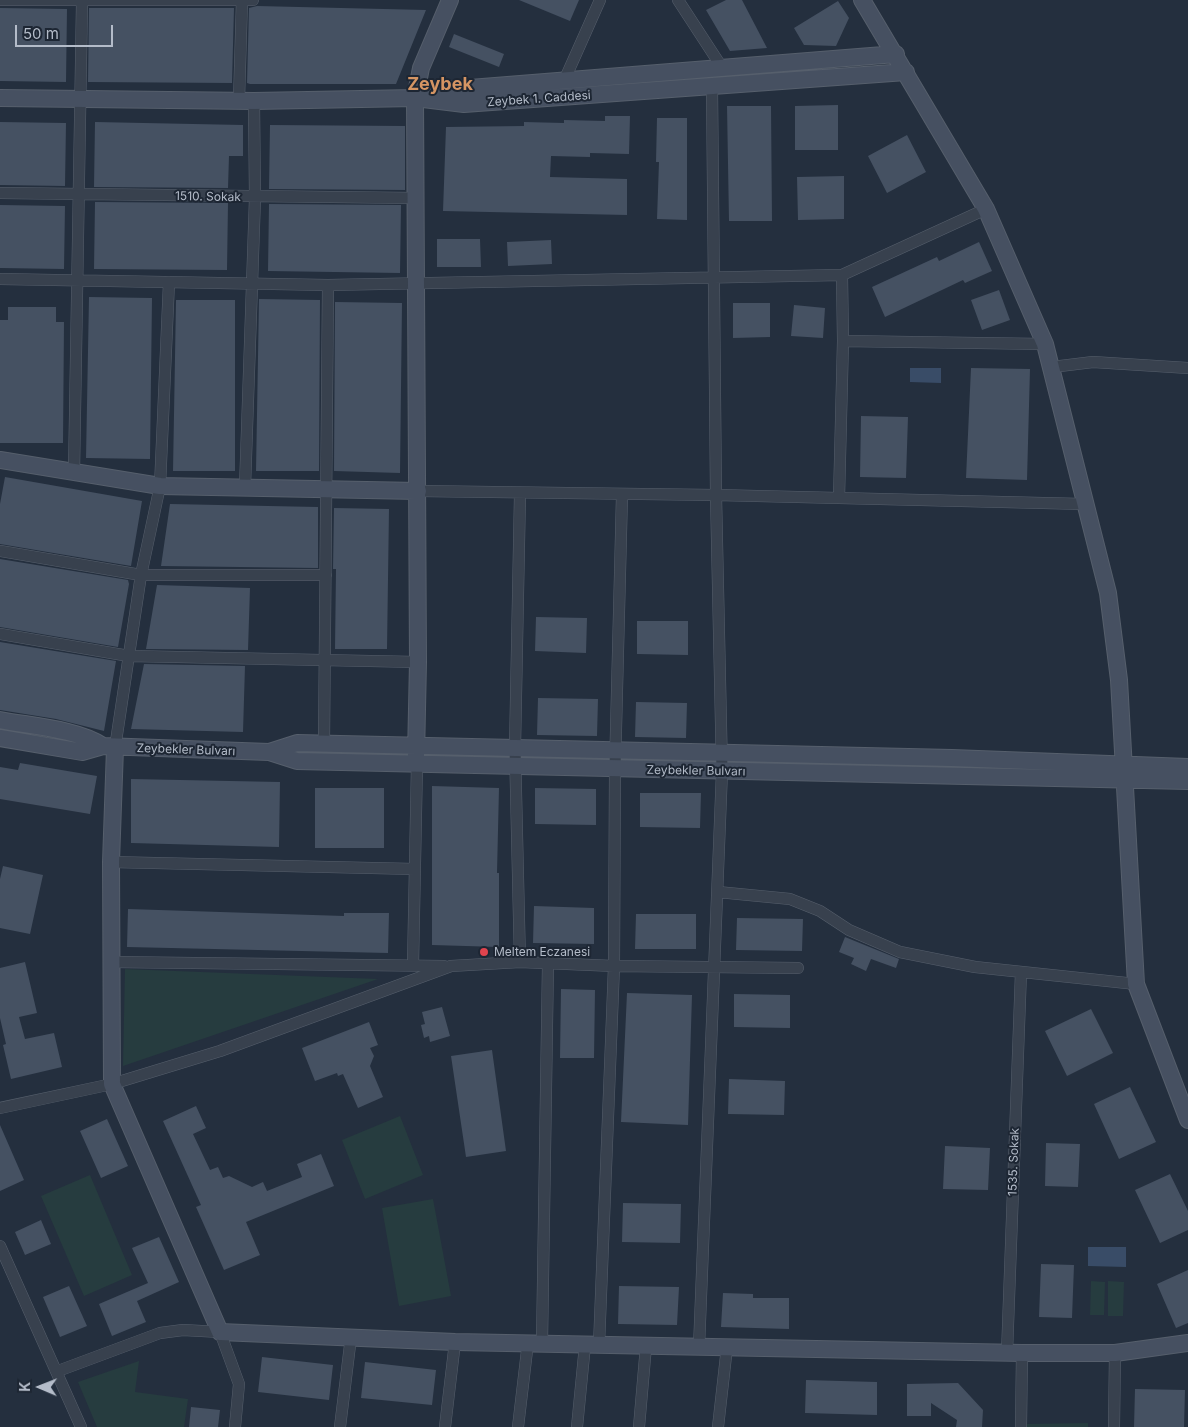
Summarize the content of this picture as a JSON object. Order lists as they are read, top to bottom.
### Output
{
  "streets": {
    "street": [
      "Zeybek 1. Caddesi",
      "1510. Sokak",
      "Zeybekler Bulvarı",
      "1535. Sokak"
    ]
  },
  "districts": ["Zeybek"],
  "places": ["Meltem Eczanesi"],
  "scale_bar": "50 m",
  "north": "left"
}
